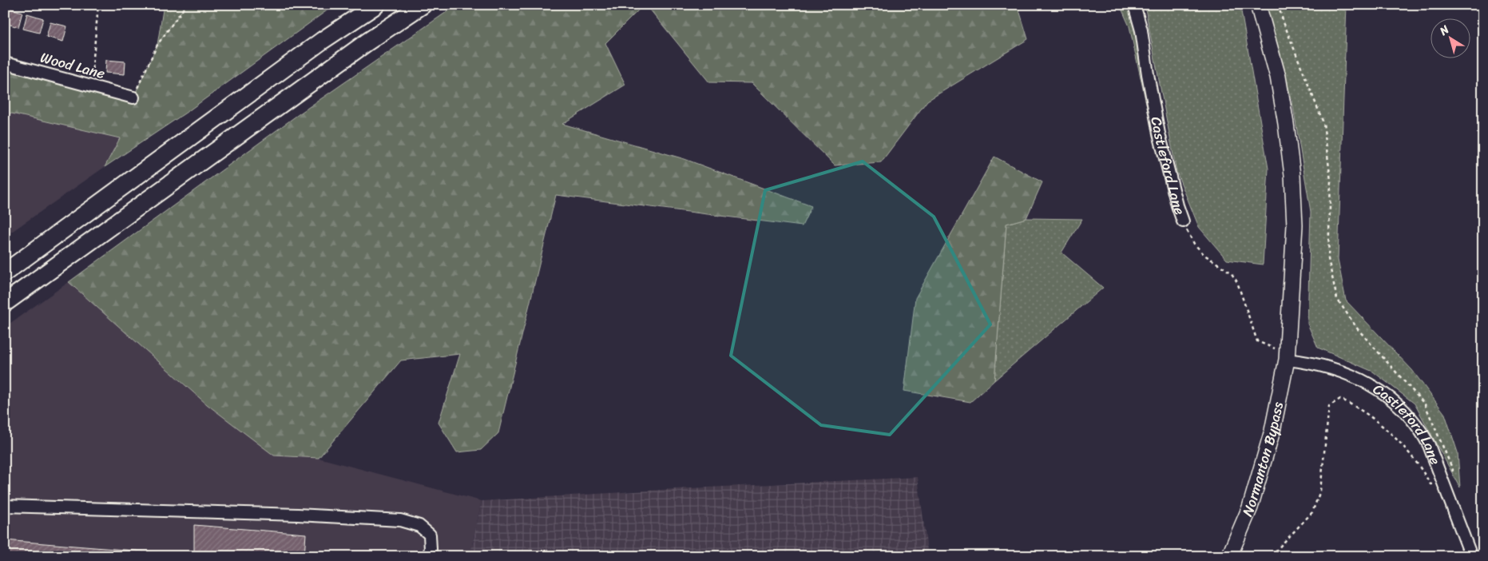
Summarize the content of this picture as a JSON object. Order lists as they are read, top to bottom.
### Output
{
  "streets": {
    "main road": ["Normanton Bypass"],
    "street": ["Wood Lane", "Castleford Lane"]
  },
  "crossings": [
    ["Castleford Lane", "Normanton Bypass"]
  ],
  "north": "top left"
}
